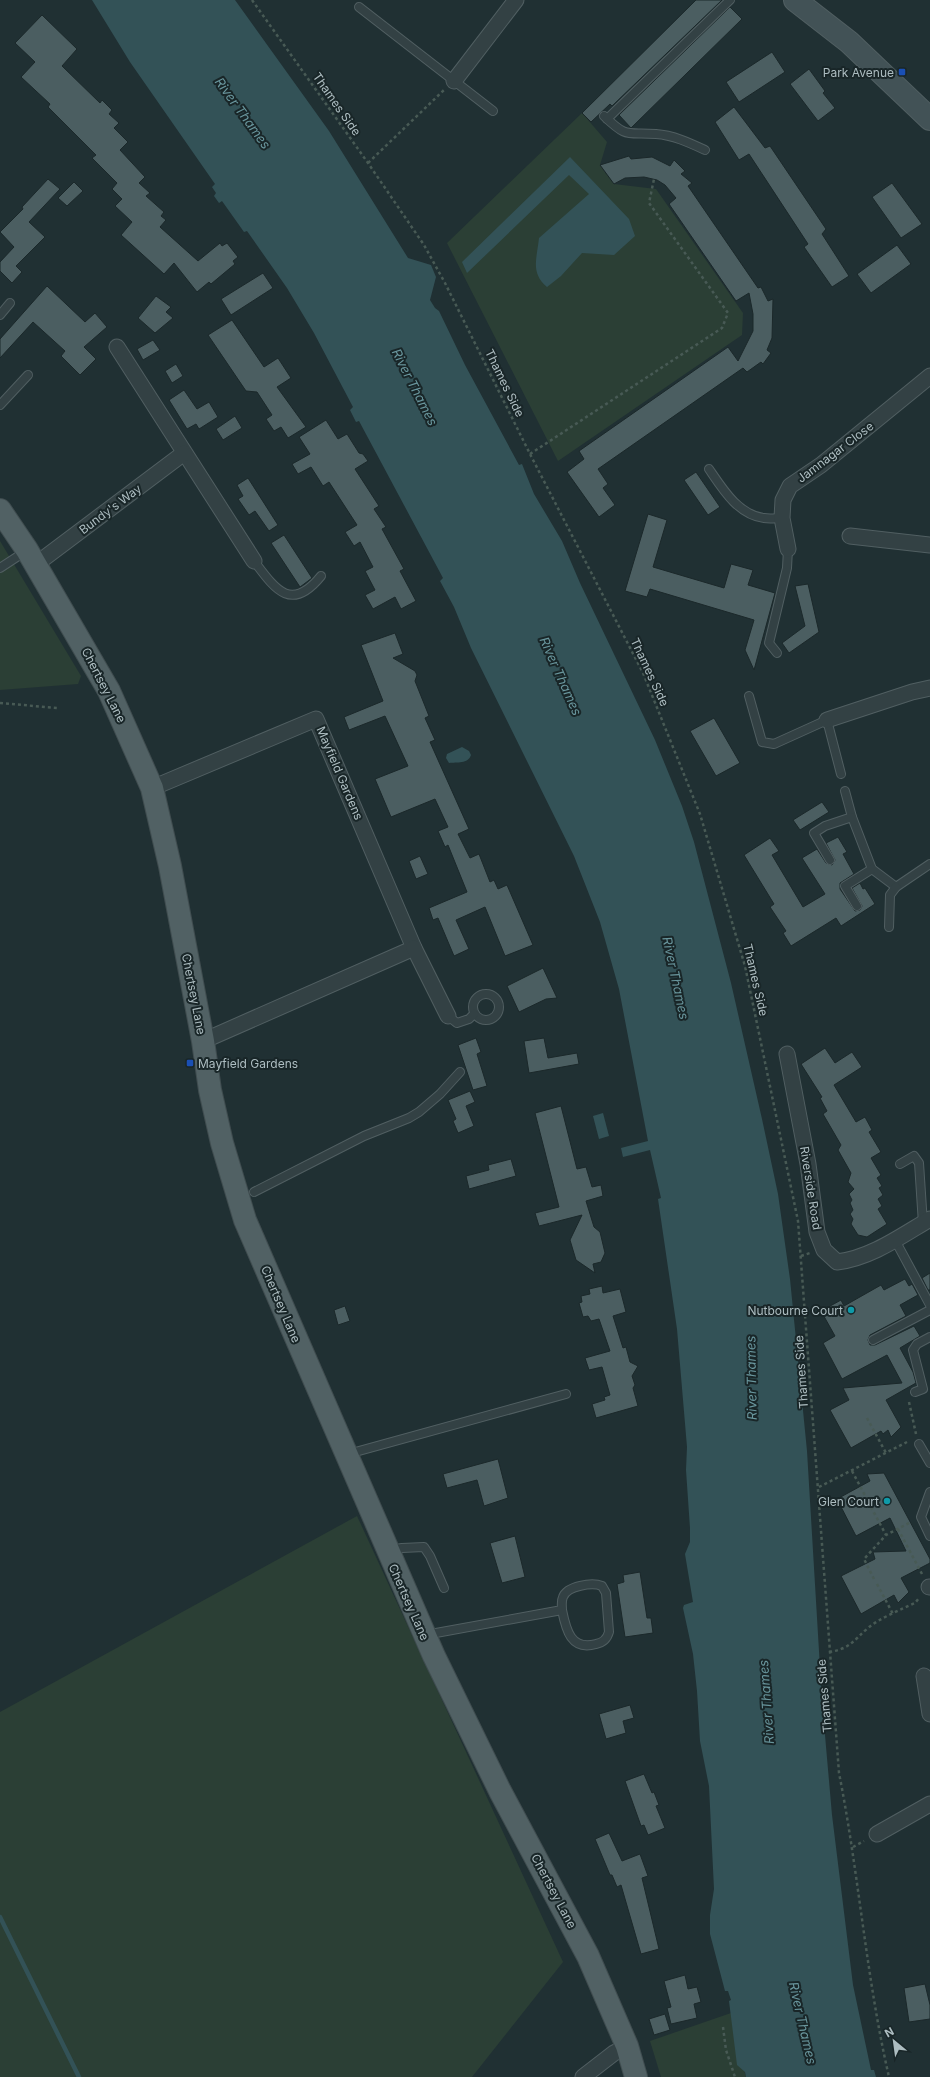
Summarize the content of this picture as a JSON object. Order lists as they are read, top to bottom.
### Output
{
  "streets": {
    "main road": ["Chertsey Lane"],
    "street": [
      "Jamnagar Close",
      "Bundy's Way",
      "Mayfield Gardens",
      "Riverside Road"
    ],
    "path": ["Thames Side"]
  },
  "crossings": [
    ["Bundy's Way", "Chertsey Lane"],
    ["Chertsey Lane", "Mayfield Gardens"]
  ],
  "water": ["River Thames"],
  "places": {
    "transit": ["Park Avenue", "Mayfield Gardens"],
    "other": ["Nutbourne Court", "Glen Court"]
  },
  "north": "top left"
}
